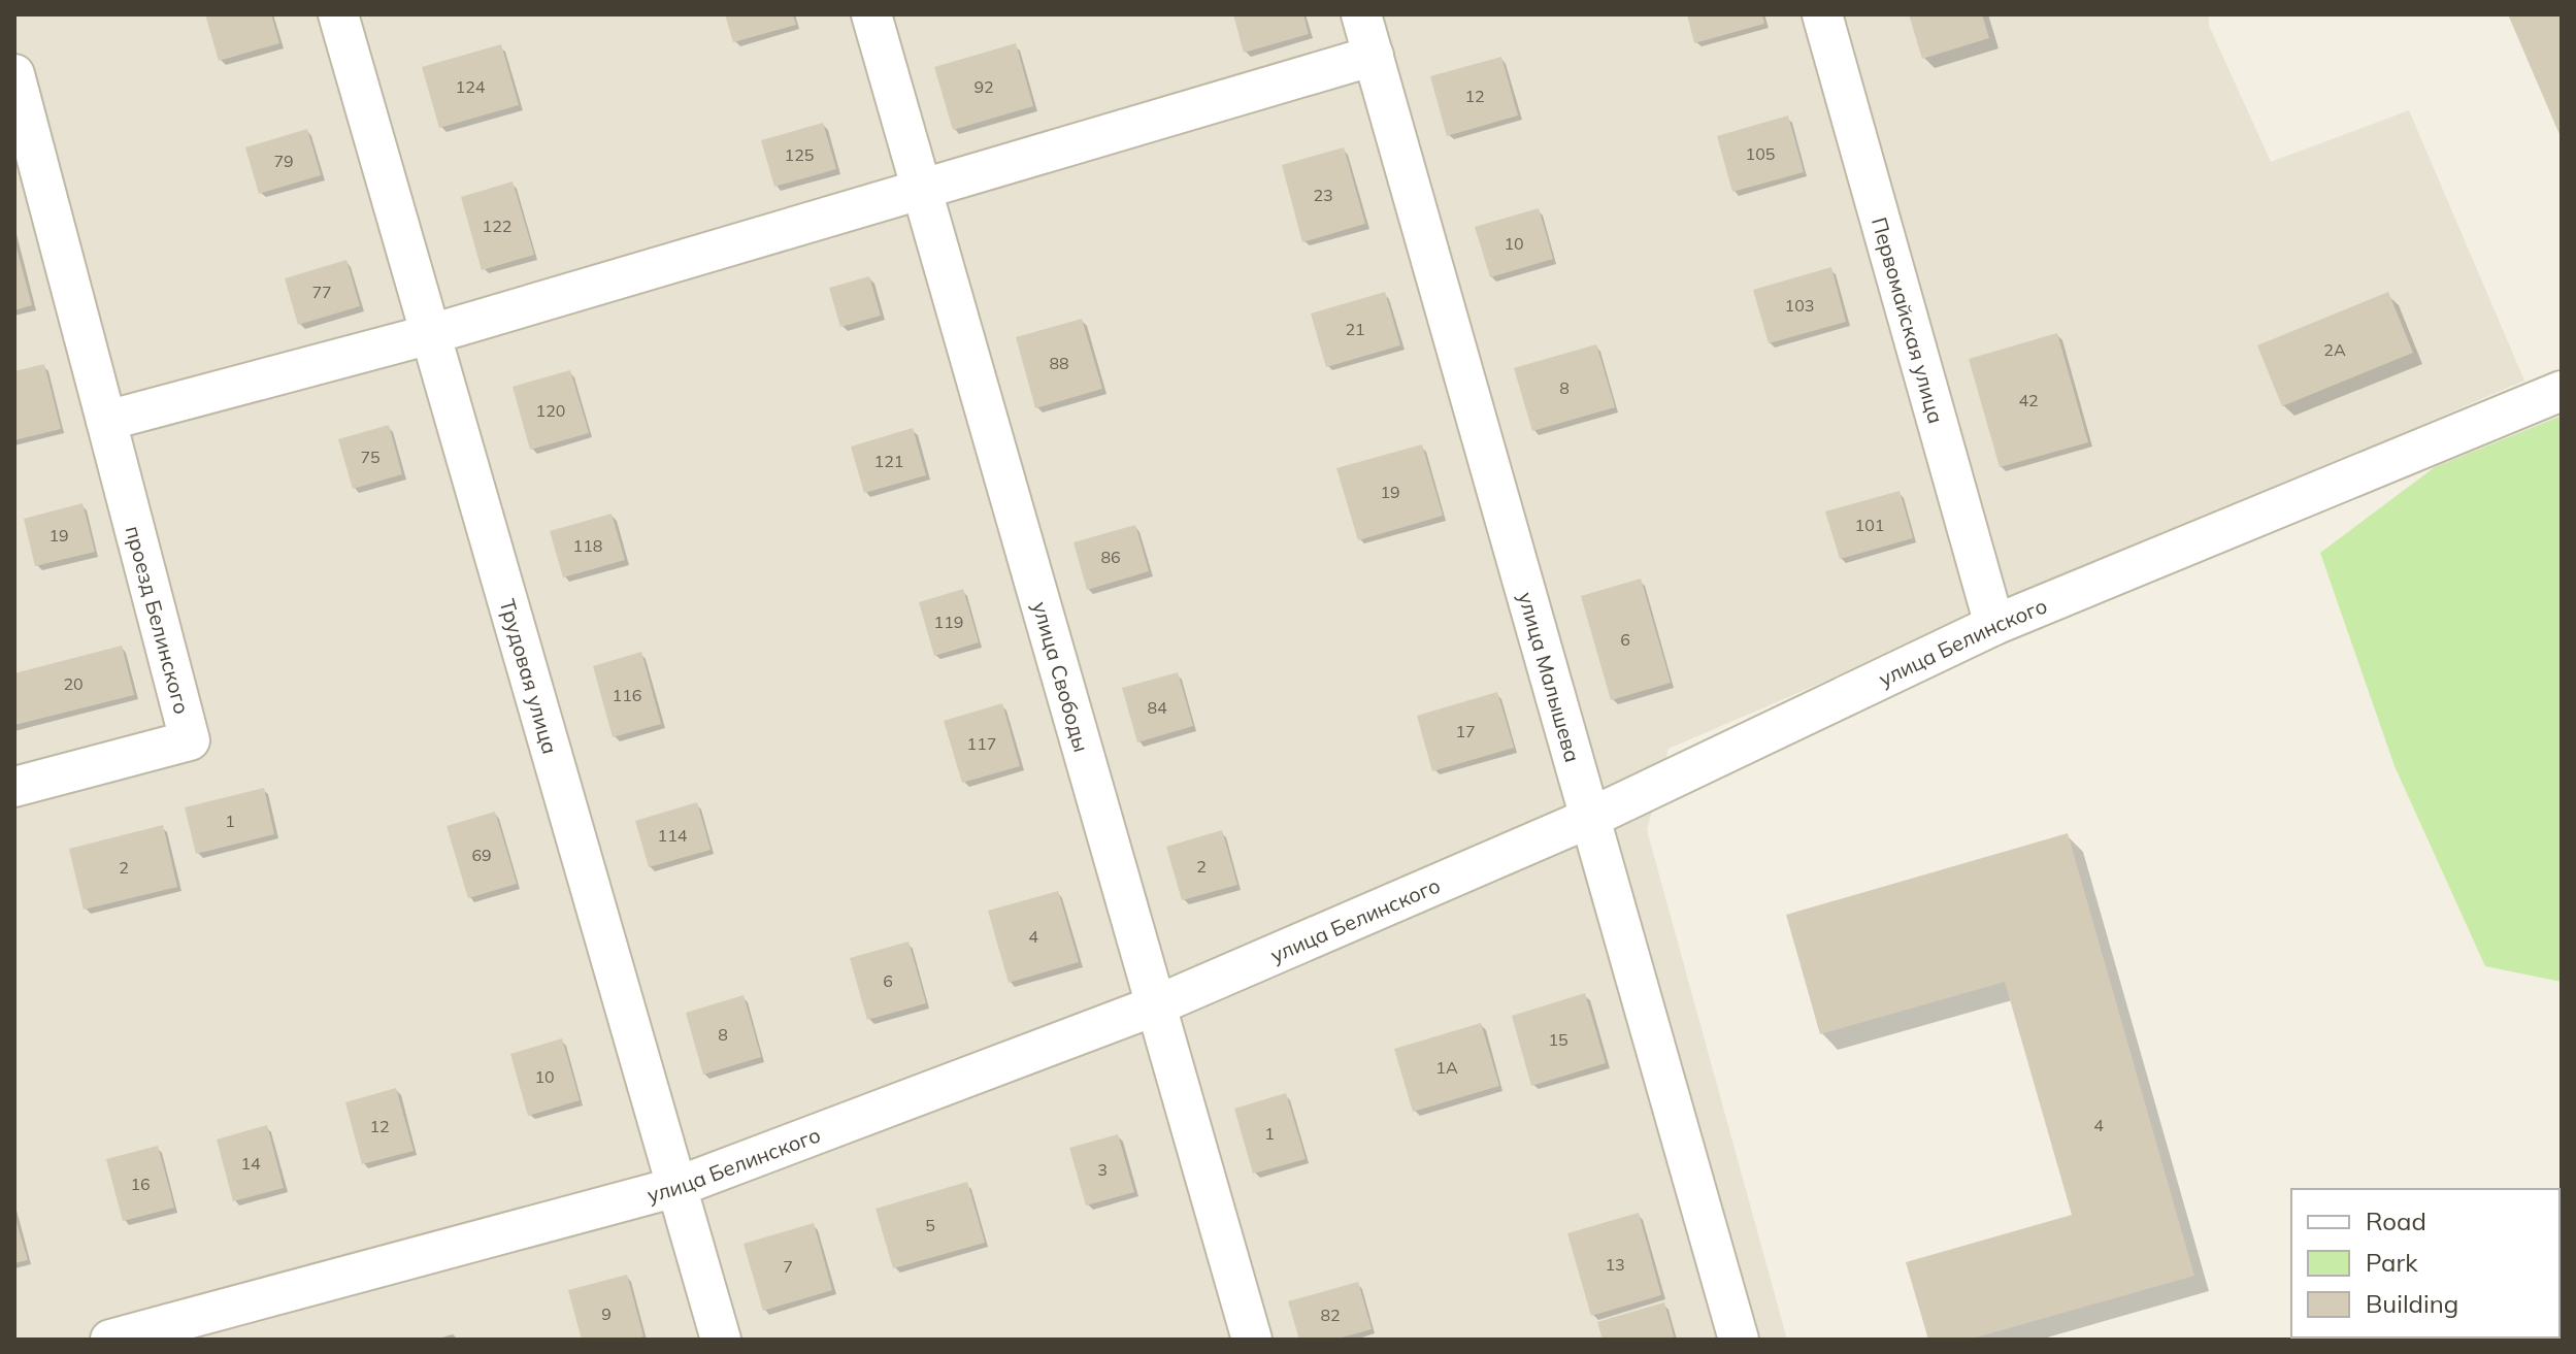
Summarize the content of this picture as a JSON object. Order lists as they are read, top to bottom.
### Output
{
  "streets": {
    "street": [
      "Первомайская улица",
      "проезд Белинского",
      "улица Белинского",
      "Трудовая улица",
      "улица Свободы",
      "улица Малышева"
    ]
  },
  "crossings": [
    ["Первомайская улица", "улица Белинского"],
    ["улица Белинского", "Трудовая улица"],
    ["улица Белинского", "улица Свободы"],
    ["улица Белинского", "улица Малышева"]
  ],
  "house_numbers": [
    "124",
    "92",
    "12",
    "105",
    "125",
    "79",
    "23",
    "122",
    "10",
    "77",
    "103",
    "21",
    "2А",
    "88",
    "8",
    "42",
    "120",
    "75",
    "121",
    "19",
    "101",
    "19",
    "118",
    "86",
    "119",
    "6",
    "20",
    "116",
    "84",
    "17",
    "117",
    "1",
    "114",
    "69",
    "2",
    "2",
    "4",
    "6",
    "8",
    "15",
    "1А",
    "10",
    "4",
    "12",
    "1",
    "14",
    "3",
    "16",
    "5",
    "13",
    "7",
    "9",
    "82"
  ],
  "legend": ["Road", "Park", "Building"]
}
